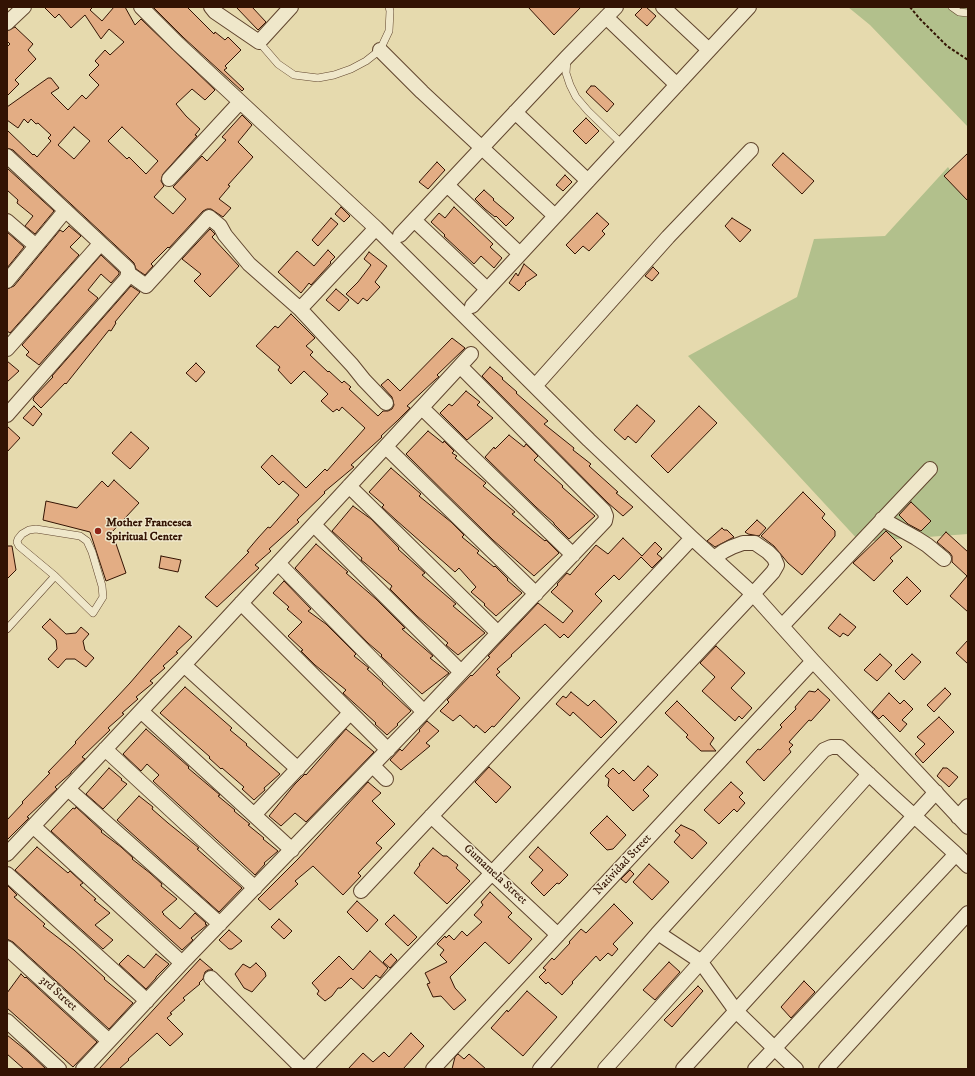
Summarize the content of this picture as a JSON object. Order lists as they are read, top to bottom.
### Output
{
  "streets": {
    "street": ["Natividad Street", "Gumamela Street", "3rd Street"]
  },
  "crossings": [
    ["Natividad Street", "Gumamela Street"]
  ],
  "places": ["Mother Francesca Spiritual Center"]
}
